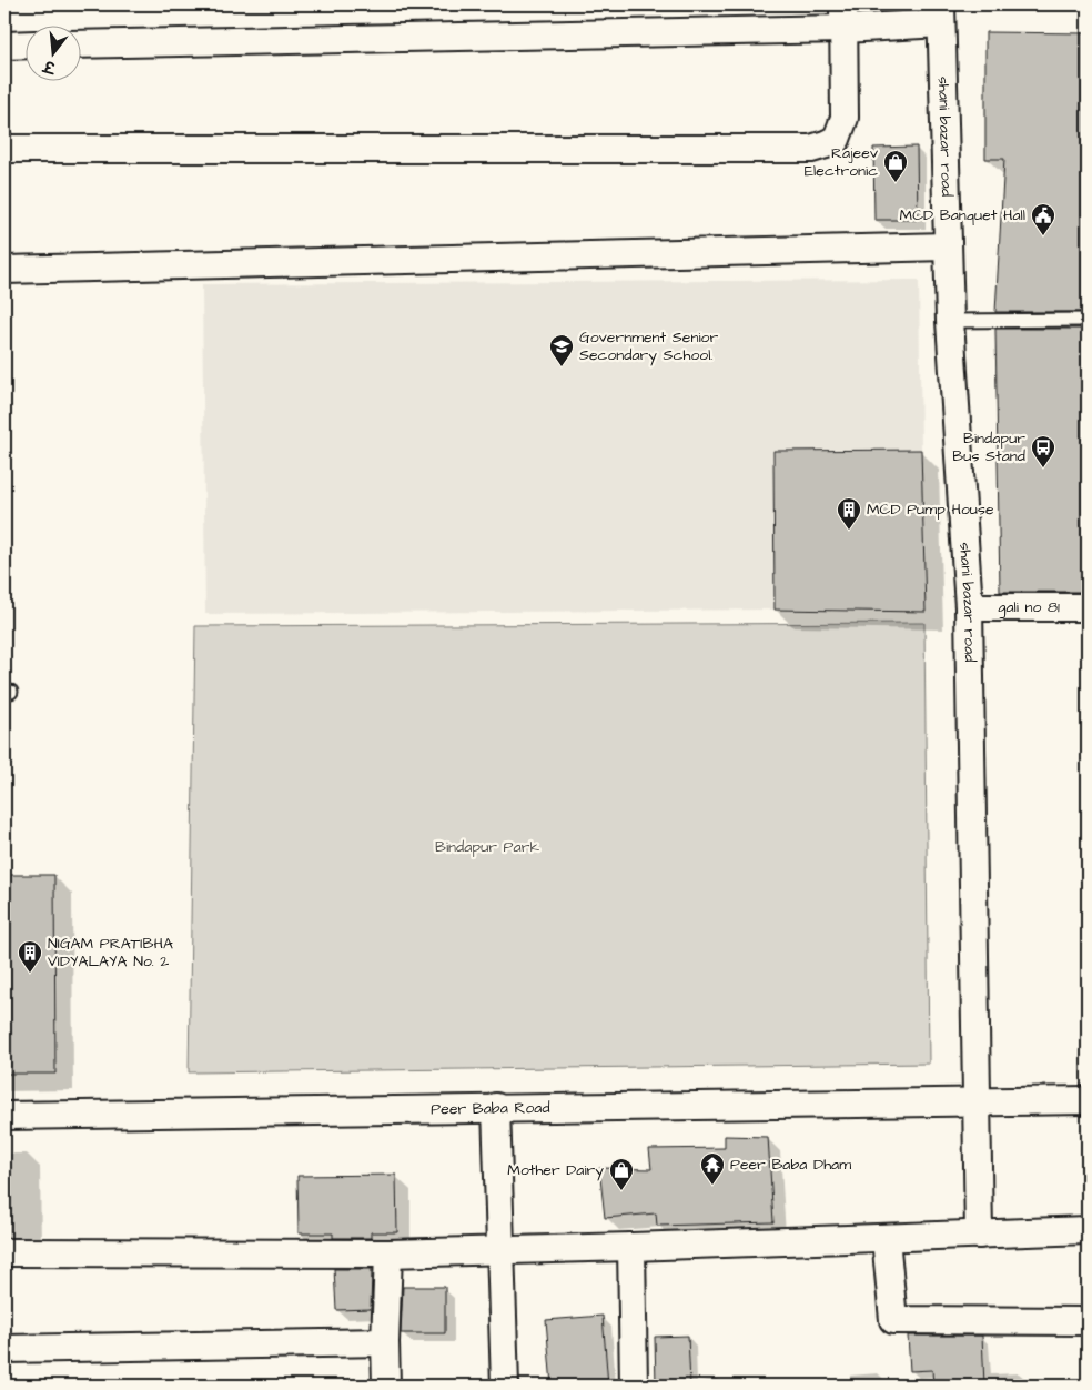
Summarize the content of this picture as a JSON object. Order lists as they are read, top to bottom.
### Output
{
  "streets": {
    "street": ["shani bazar road", "gali no 81", "Peer Baba Road"]
  },
  "crossings": [
    ["shani bazar road", "gali no 81"],
    ["shani bazar road", "Peer Baba Road"]
  ],
  "parks": ["Bindapur Park"],
  "places": {
    "shop": ["Rajeev Electronic", "Mother Dairy"],
    "public building": ["MCD Banquet Hall"],
    "school or university": ["Government Senior Secondary School."],
    "bus stop": ["Bindapur Bus Stand"],
    "building": ["MCD Pump House", "NIGAM PRATIBHA VIDYALAYA No. 2"],
    "temple": ["Peer Baba Dham"]
  },
  "north": "bottom"
}
